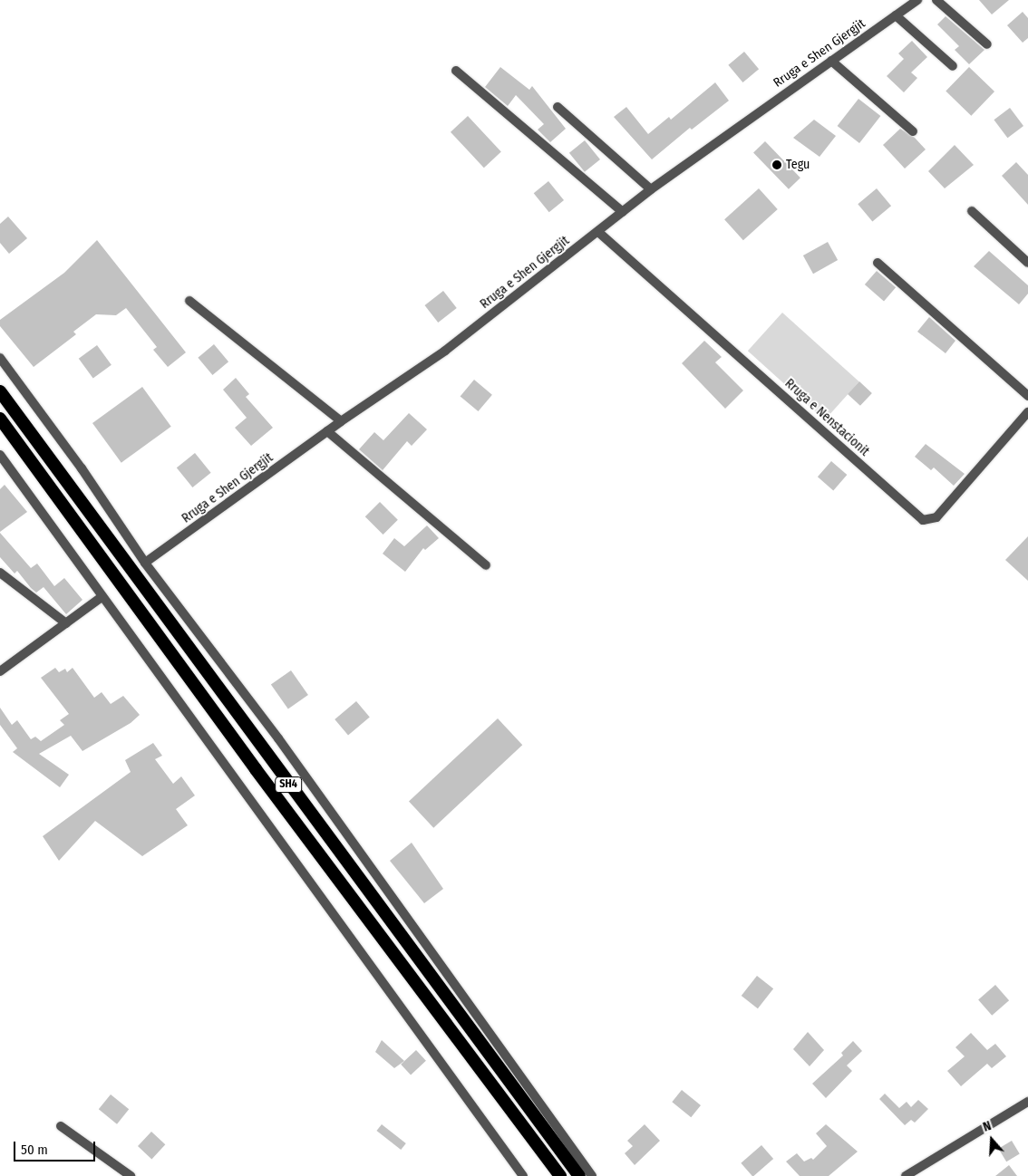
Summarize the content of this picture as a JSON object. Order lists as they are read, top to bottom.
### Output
{
  "streets": {
    "highway": ["SH4"],
    "street": ["Rruga e Shen Gjergjit", "Rruga e Nenstacionit"]
  },
  "crossings": [
    ["Rruga e Shen Gjergjit", "Rruga e Nenstacionit"]
  ],
  "places": ["Tegu"],
  "scale_bar": "50 m",
  "north": "top"
}
